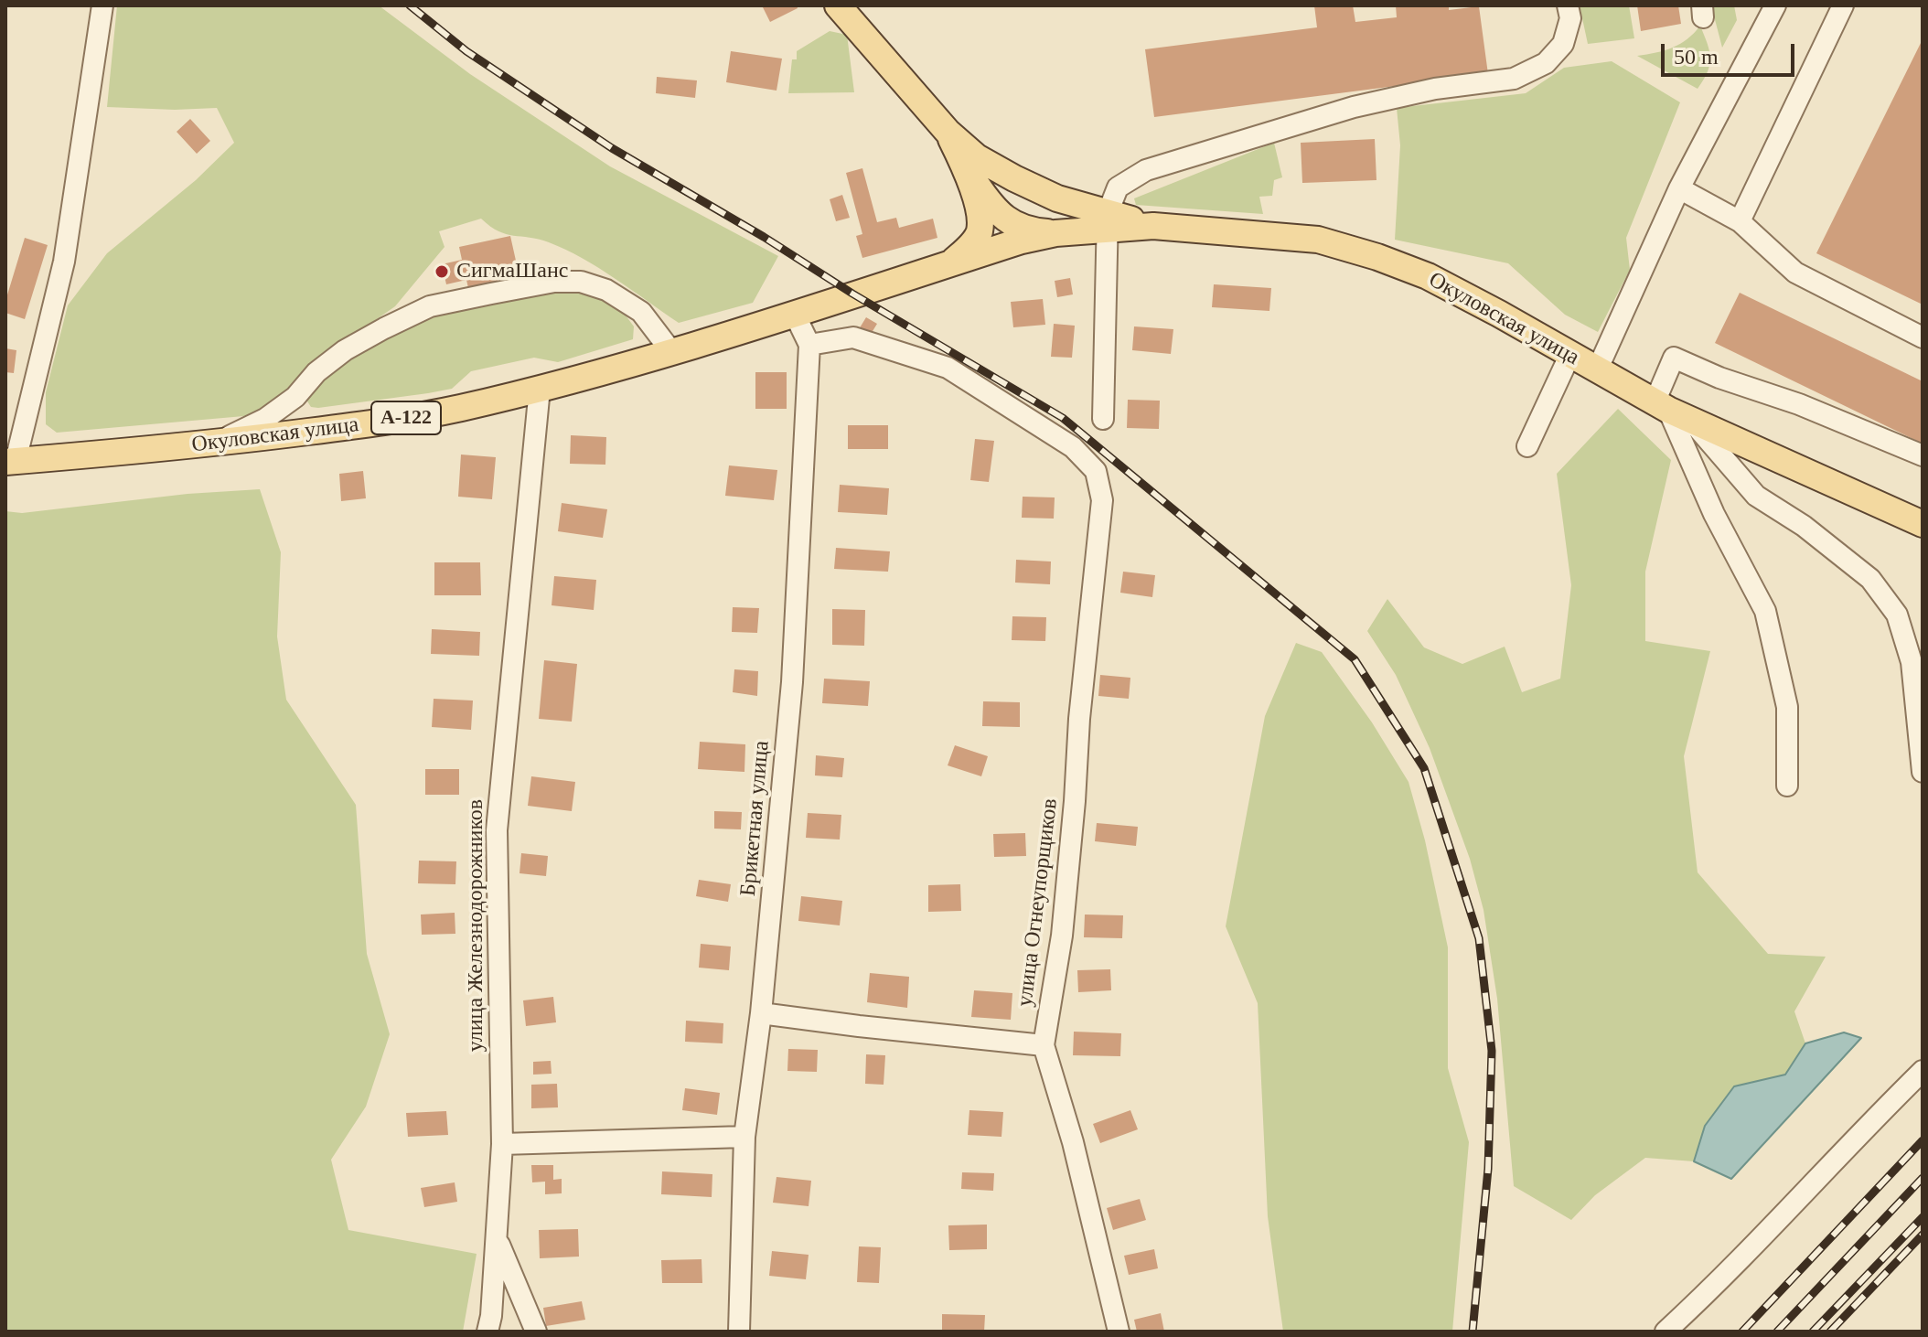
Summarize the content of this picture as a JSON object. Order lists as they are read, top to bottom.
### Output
{
  "streets": {
    "main road": ["Окуловская улица", "А-122"],
    "street": ["Брикетная улица", "улица Огнеупорщиков", "улица Железнодорожников"]
  },
  "crossings": [
    ["Окуловская улица", "А-122"],
    ["Окуловская улица", "Брикетная улица"],
    ["Окуловская улица", "улица Железнодорожников"],
    ["А-122", "Брикетная улица"],
    ["Брикетная улица", "улица Огнеупорщиков"]
  ],
  "places": ["СигмаШанс"],
  "scale_bar": "50 m"
}
